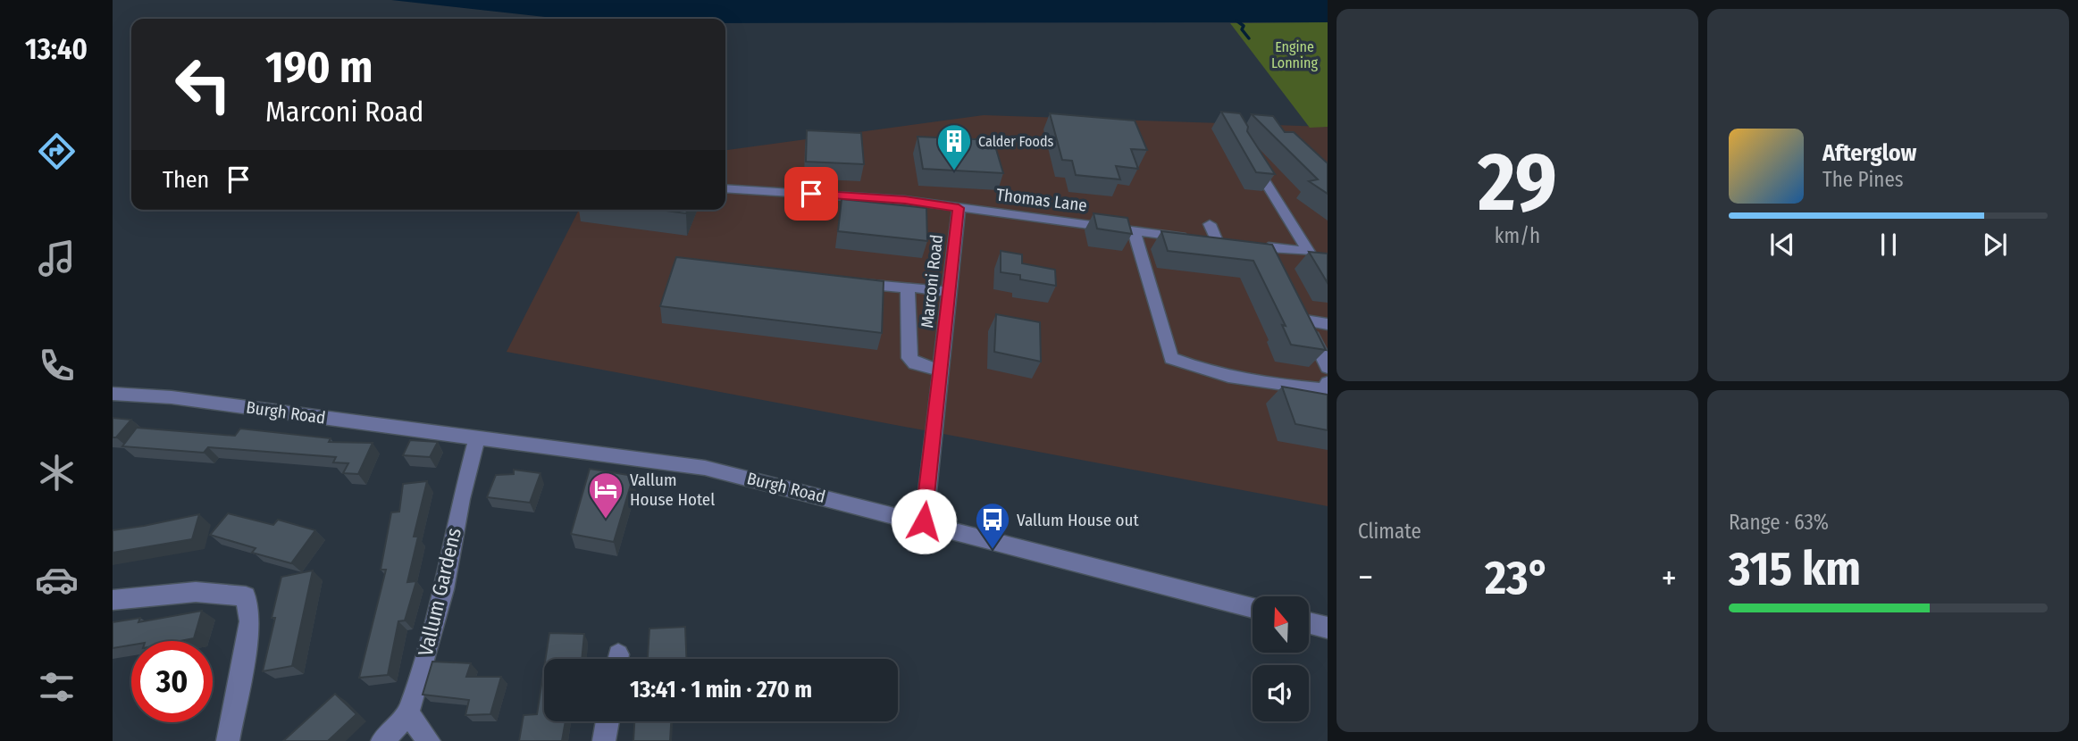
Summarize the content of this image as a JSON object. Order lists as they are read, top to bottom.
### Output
{
  "streets": {
    "street": [
      "Thomas Lane",
      "Marconi Road",
      "Burgh Road",
      "Vallum Gardens"
    ]
  },
  "crossings": [
    ["Thomas Lane", "Marconi Road"],
    ["Marconi Road", "Burgh Road"],
    ["Burgh Road", "Vallum Gardens"]
  ],
  "parks": ["Engine Lonning"],
  "places": {
    "building": ["Calder Foods"],
    "hotel": ["Vallum House Hotel"],
    "bus stop": ["Vallum House out"]
  },
  "north": "top",
  "page": {
    "tabs": "13:40",
    "tile": [
      ["29", "km/h"],
      "Climate",
      ["Range · 63%", "315 km"]
    ],
    "turn": ["190 m", "Marconi Road"],
    "song": ["Afterglow", "The Pines"],
    "then": "Then",
    "heat": ["−", "23°", "+"],
    "limit": "30",
    "trip": "13:41 · 1 min · 270 m"
  }
}
